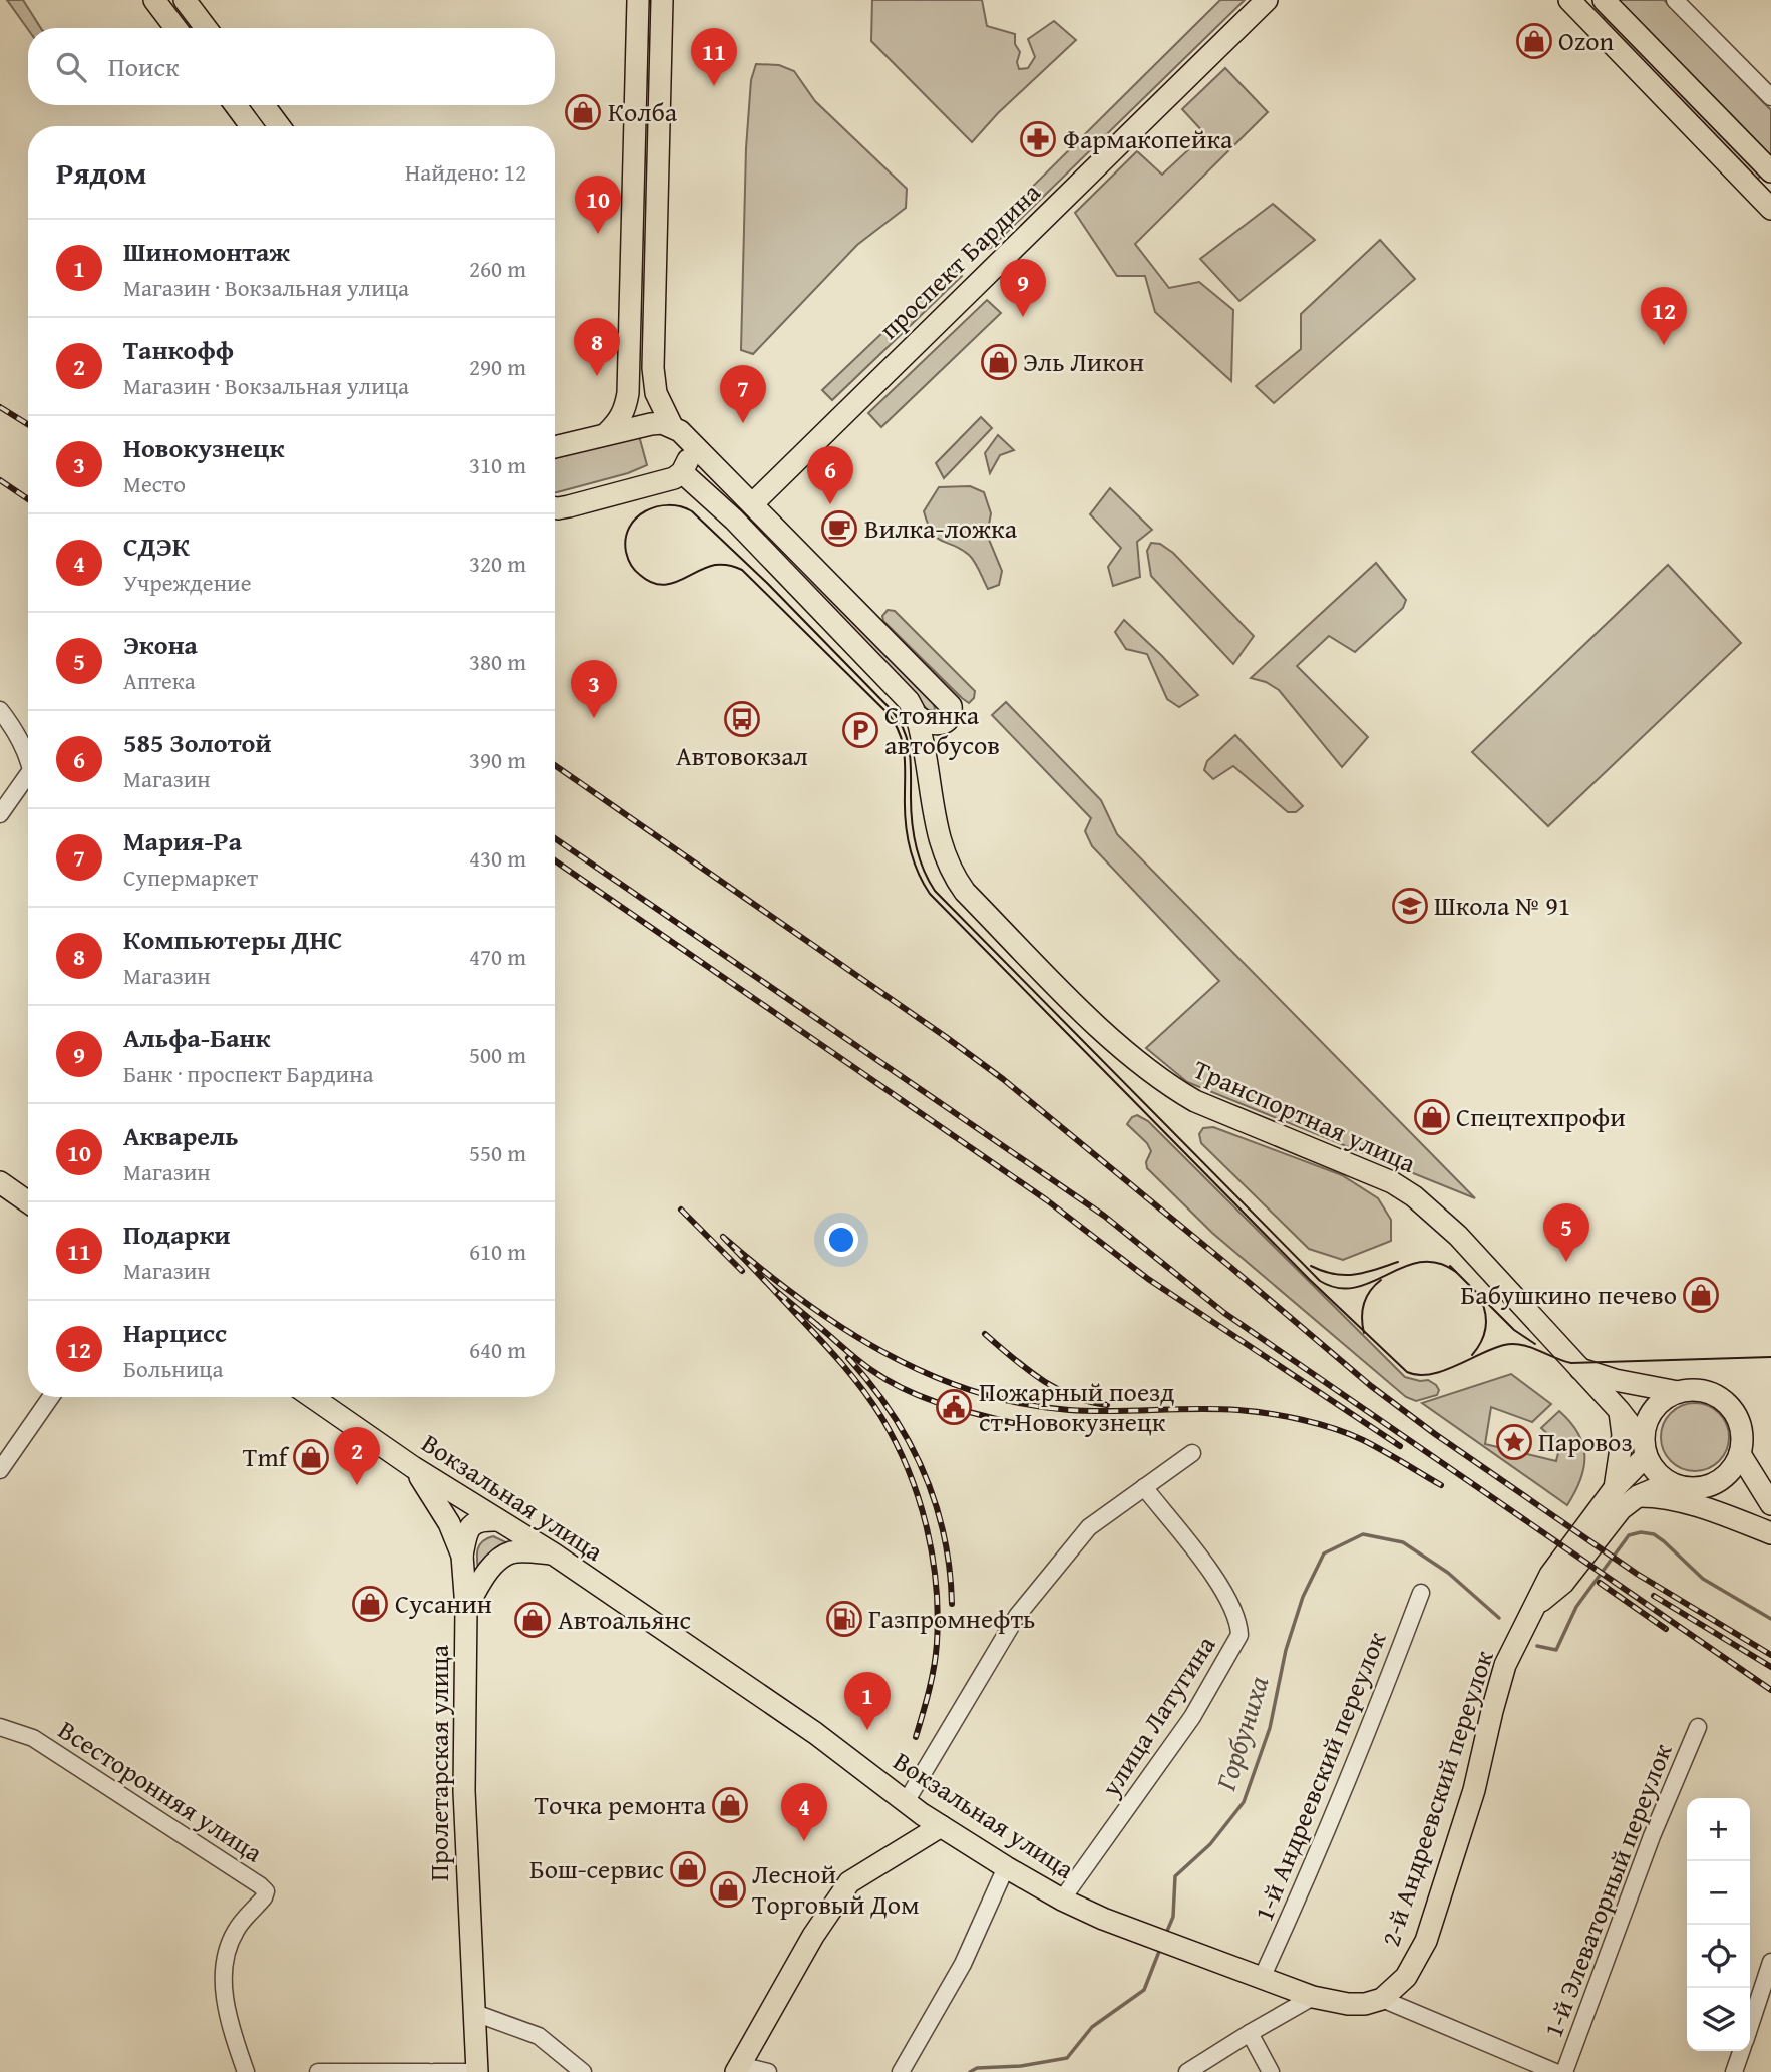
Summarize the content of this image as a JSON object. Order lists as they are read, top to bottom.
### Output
{
  "streets": {
    "main road": [
      "проспект Бардина",
      "Транспортная улица",
      "Вокзальная улица",
      "Пролетарская улица",
      "2-й Андреевский переулок"
    ],
    "street": [
      "улица Латугина",
      "1-й Андреевский переулок",
      "Всесторонняя улица",
      "1-й Элеваторный переулок"
    ]
  },
  "crossings": [
    ["проспект Бардина", "Транспортная улица"],
    ["Транспортная улица", "2-й Андреевский переулок"],
    ["Вокзальная улица", "улица Латугина"],
    ["Вокзальная улица", "Пролетарская улица"],
    ["Вокзальная улица", "1-й Андреевский переулок"],
    ["Вокзальная улица", "2-й Андреевский переулок"]
  ],
  "water": ["Горбуниха"],
  "places": {
    "shop": [
      "Ozon",
      "Колба",
      "Эль Ликон",
      "Спецтехпрофи",
      "Бабушкино печево",
      "Tmf",
      "Сусанин",
      "Автоальянс",
      "Точка ремонта",
      "Бош-сервис",
      "Лесной Торговый Дом"
    ],
    "pharmacy": ["Фармакопейка"],
    "cafe": ["Вилка-ложка"],
    "bus stop": ["Автовокзал"],
    "parking": ["Стоянка автобусов"],
    "school or university": ["Школа № 91"],
    "public building": ["Пожарный поезд ст. Новокузнецк"],
    "place": ["Паровоз"],
    "fuel station": ["Газпромнефть"]
  },
  "page": {
    "pins": [
      "11",
      "10",
      "9",
      "12",
      "8",
      "7",
      "6",
      "3",
      "5",
      "2",
      "1",
      "4"
    ],
    "search": "Поиск",
    "heading": ["Рядом", "Найдено: 12"],
    "list": [
      {
        "mark": "1",
        "name": "Шиномонтаж",
        "note": "Магазин · Вокзальная улица",
        "value": "260 m"
      },
      {
        "mark": "2",
        "name": "Танкофф",
        "note": "Магазин · Вокзальная улица",
        "value": "290 m"
      },
      {
        "mark": "3",
        "name": "Новокузнецк",
        "note": "Место",
        "value": "310 m"
      },
      {
        "mark": "4",
        "name": "СДЭК",
        "note": "Учреждение",
        "value": "320 m"
      },
      {
        "mark": "5",
        "name": "Экона",
        "note": "Аптека",
        "value": "380 m"
      },
      {
        "mark": "6",
        "name": "585 Золотой",
        "note": "Магазин",
        "value": "390 m"
      },
      {
        "mark": "7",
        "name": "Мария-Ра",
        "note": "Супермаркет",
        "value": "430 m"
      },
      {
        "mark": "8",
        "name": "Компьютеры ДНС",
        "note": "Магазин",
        "value": "470 m"
      },
      {
        "mark": "9",
        "name": "Альфа-Банк",
        "note": "Банк · проспект Бардина",
        "value": "500 m"
      },
      {
        "mark": "10",
        "name": "Акварель",
        "note": "Магазин",
        "value": "550 m"
      },
      {
        "mark": "11",
        "name": "Подарки",
        "note": "Магазин",
        "value": "610 m"
      },
      {
        "mark": "12",
        "name": "Нарцисс",
        "note": "Больница",
        "value": "640 m"
      }
    ],
    "map_buttons": ["+", "−"]
  }
}
